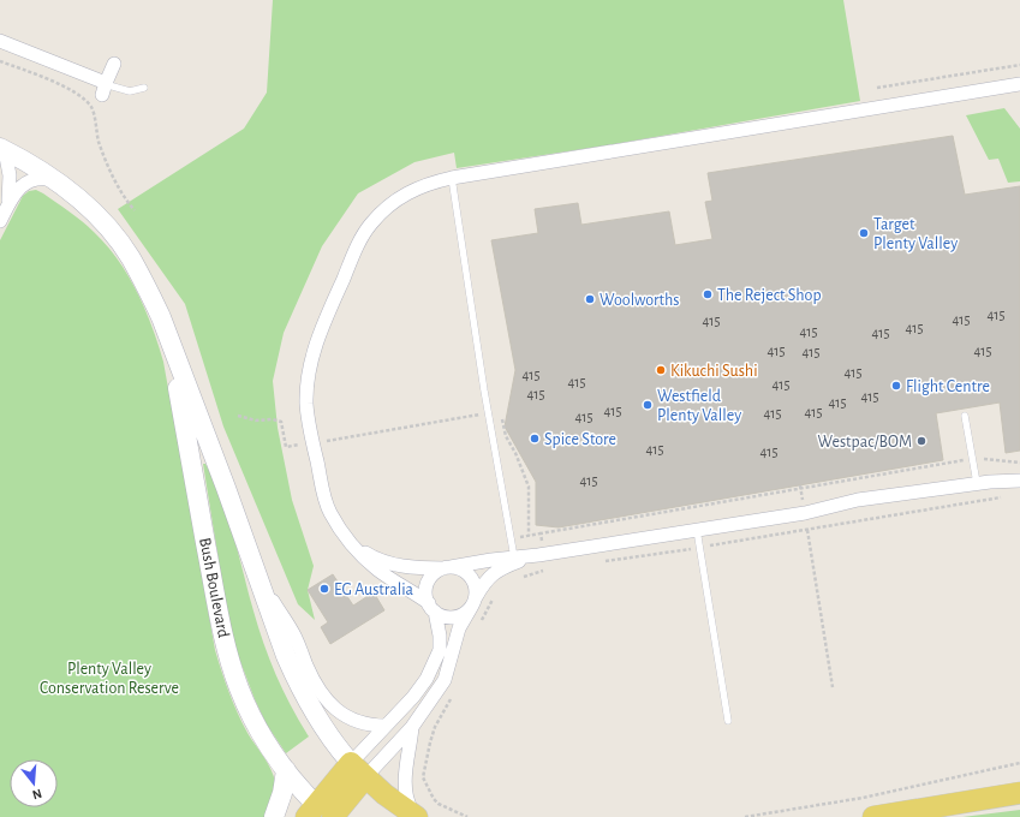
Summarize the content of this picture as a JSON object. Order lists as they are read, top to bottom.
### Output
{
  "streets": {
    "main road": ["Bush Boulevard"]
  },
  "parks": ["Plenty Valley Conservation Reserve"],
  "places": [
    "Target Plenty Valley",
    "The Reject Shop",
    "Woolworths",
    "Kikuchi Sushi",
    "Flight Centre",
    "Westfield Plenty Valley",
    "Spice Store",
    "Westpac/BOM",
    "EG Australia"
  ],
  "house_numbers": [
    "415",
    "415",
    "415",
    "415",
    "415",
    "415",
    "415",
    "415",
    "415",
    "415",
    "415",
    "415",
    "415",
    "415",
    "415",
    "415",
    "415",
    "415",
    "415",
    "415",
    "415",
    "415",
    "415"
  ],
  "north": "bottom"
}
